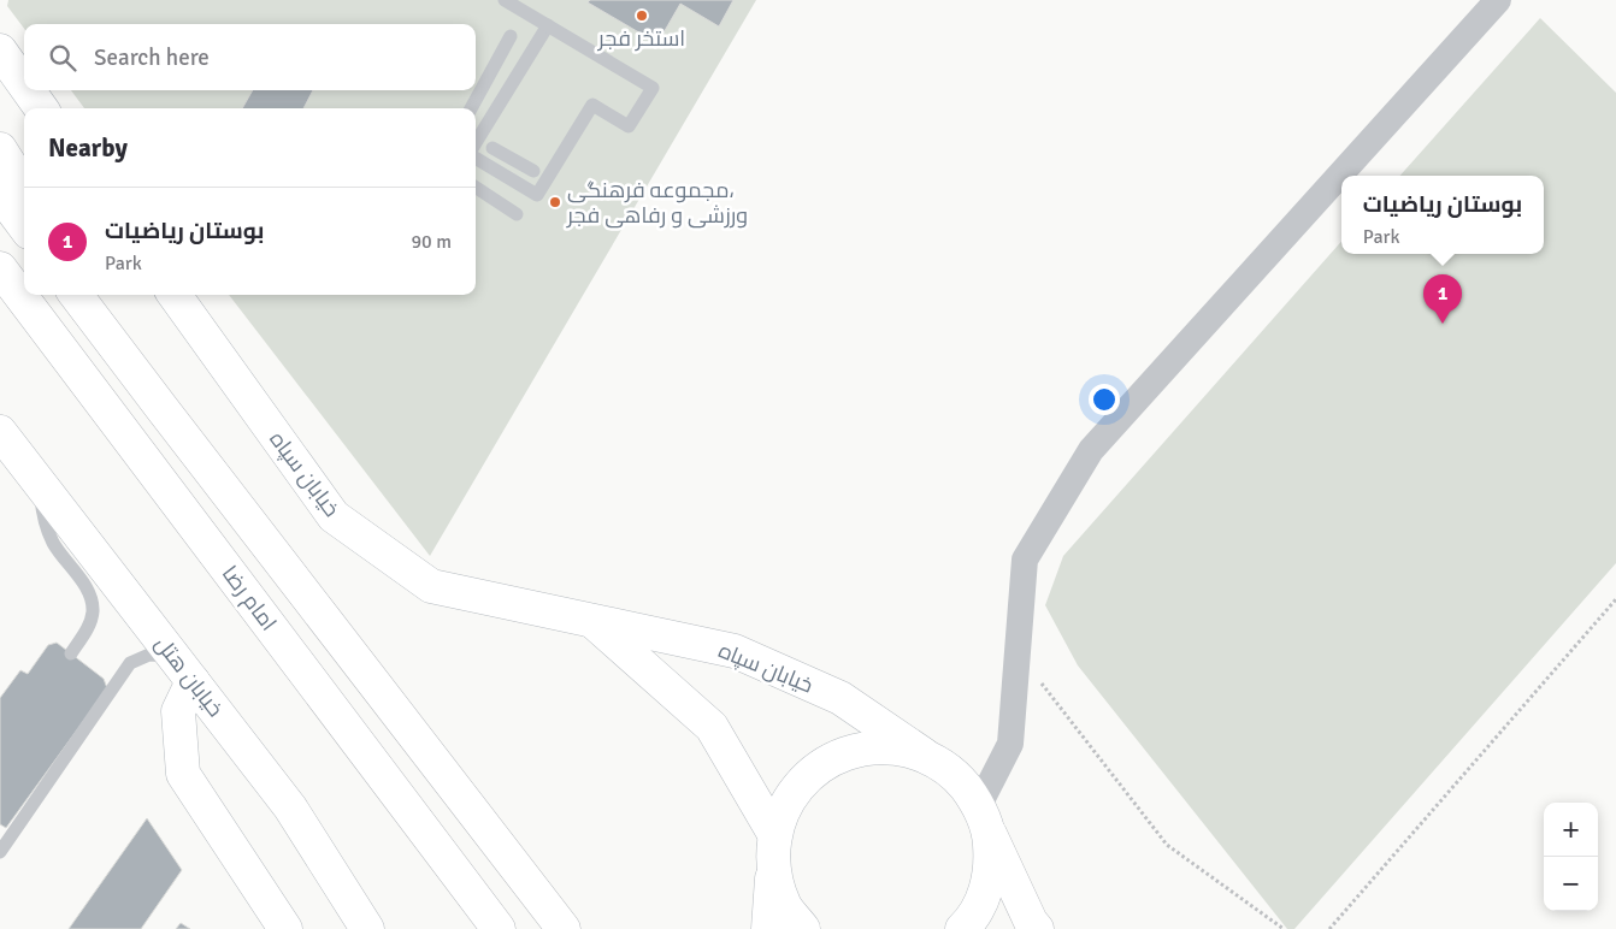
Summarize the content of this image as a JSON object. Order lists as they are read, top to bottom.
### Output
{
  "streets": {
    "main road": ["خیابان سپاه", "امام رضا", "خیابان هتل"]
  },
  "places": ["استخر فجر", "مجموعه فرهنگی، ورزشی و رفاهی فجر"],
  "page": {
    "search": "Search here",
    "heading": "Nearby",
    "popup": ["بوستان ریاضیات", "Park"],
    "list": [
      {
        "mark": "1",
        "name": "بوستان ریاضیات",
        "note": "Park",
        "value": "90 m"
      }
    ],
    "pins": "1",
    "map_buttons": ["+", "−"]
  }
}
